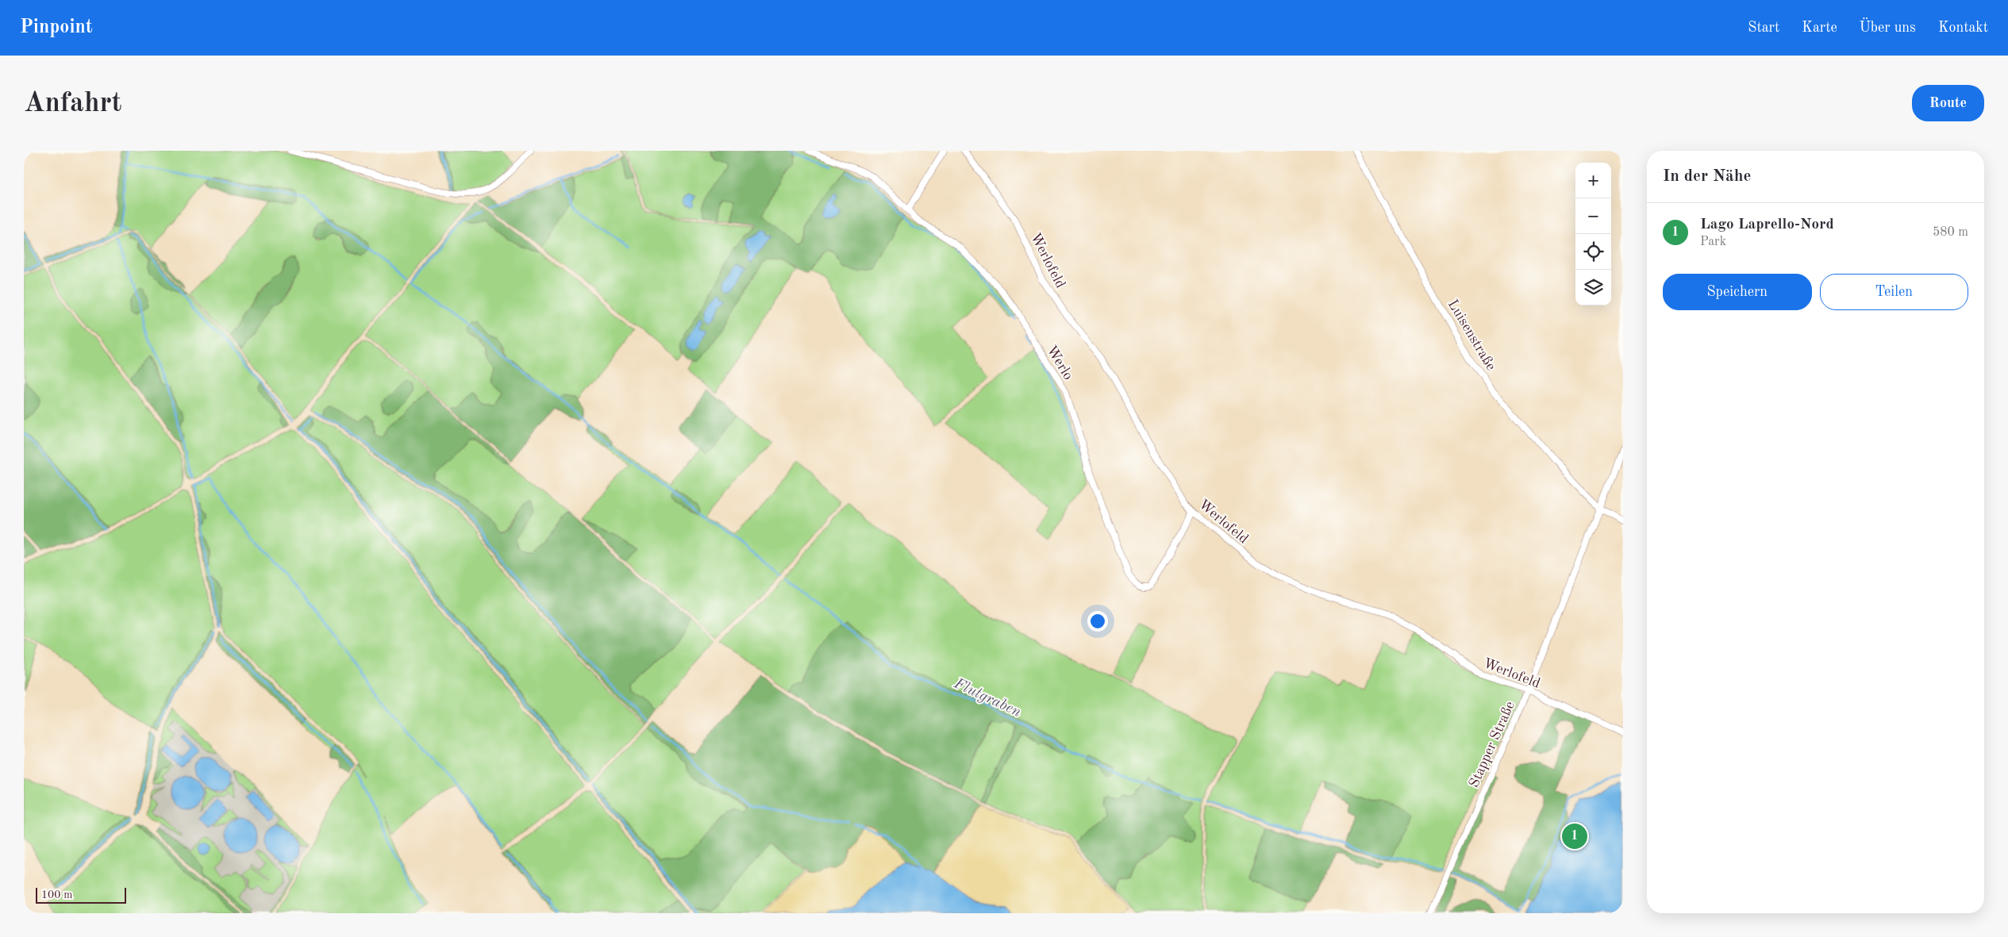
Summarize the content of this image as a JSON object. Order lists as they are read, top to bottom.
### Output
{
  "streets": {
    "street": [
      "Werlofeld",
      "Luisenstraße",
      "Werlo",
      "Stapper Straße"
    ]
  },
  "crossings": [
    ["Werlofeld", "Werlo"],
    ["Werlofeld", "Stapper Straße"],
    ["Luisenstraße", "Stapper Straße"]
  ],
  "water": ["Flutgraben"],
  "scale_bar": "100 m",
  "page": {
    "header": "Pinpoint",
    "nav": [
      "Start",
      "Karte",
      "Über uns",
      "Kontakt"
    ],
    "buttons": [
      "Route",
      ["Speichern", "Teilen"]
    ],
    "title": "Anfahrt",
    "heading": "In der Nähe",
    "map_buttons": ["+", "−"],
    "list": [
      {
        "mark": "1",
        "name": "Lago Laprello-Nord",
        "note": "Park",
        "value": "580 m"
      }
    ],
    "pins": "1",
    "scale": "100 m"
  }
}
